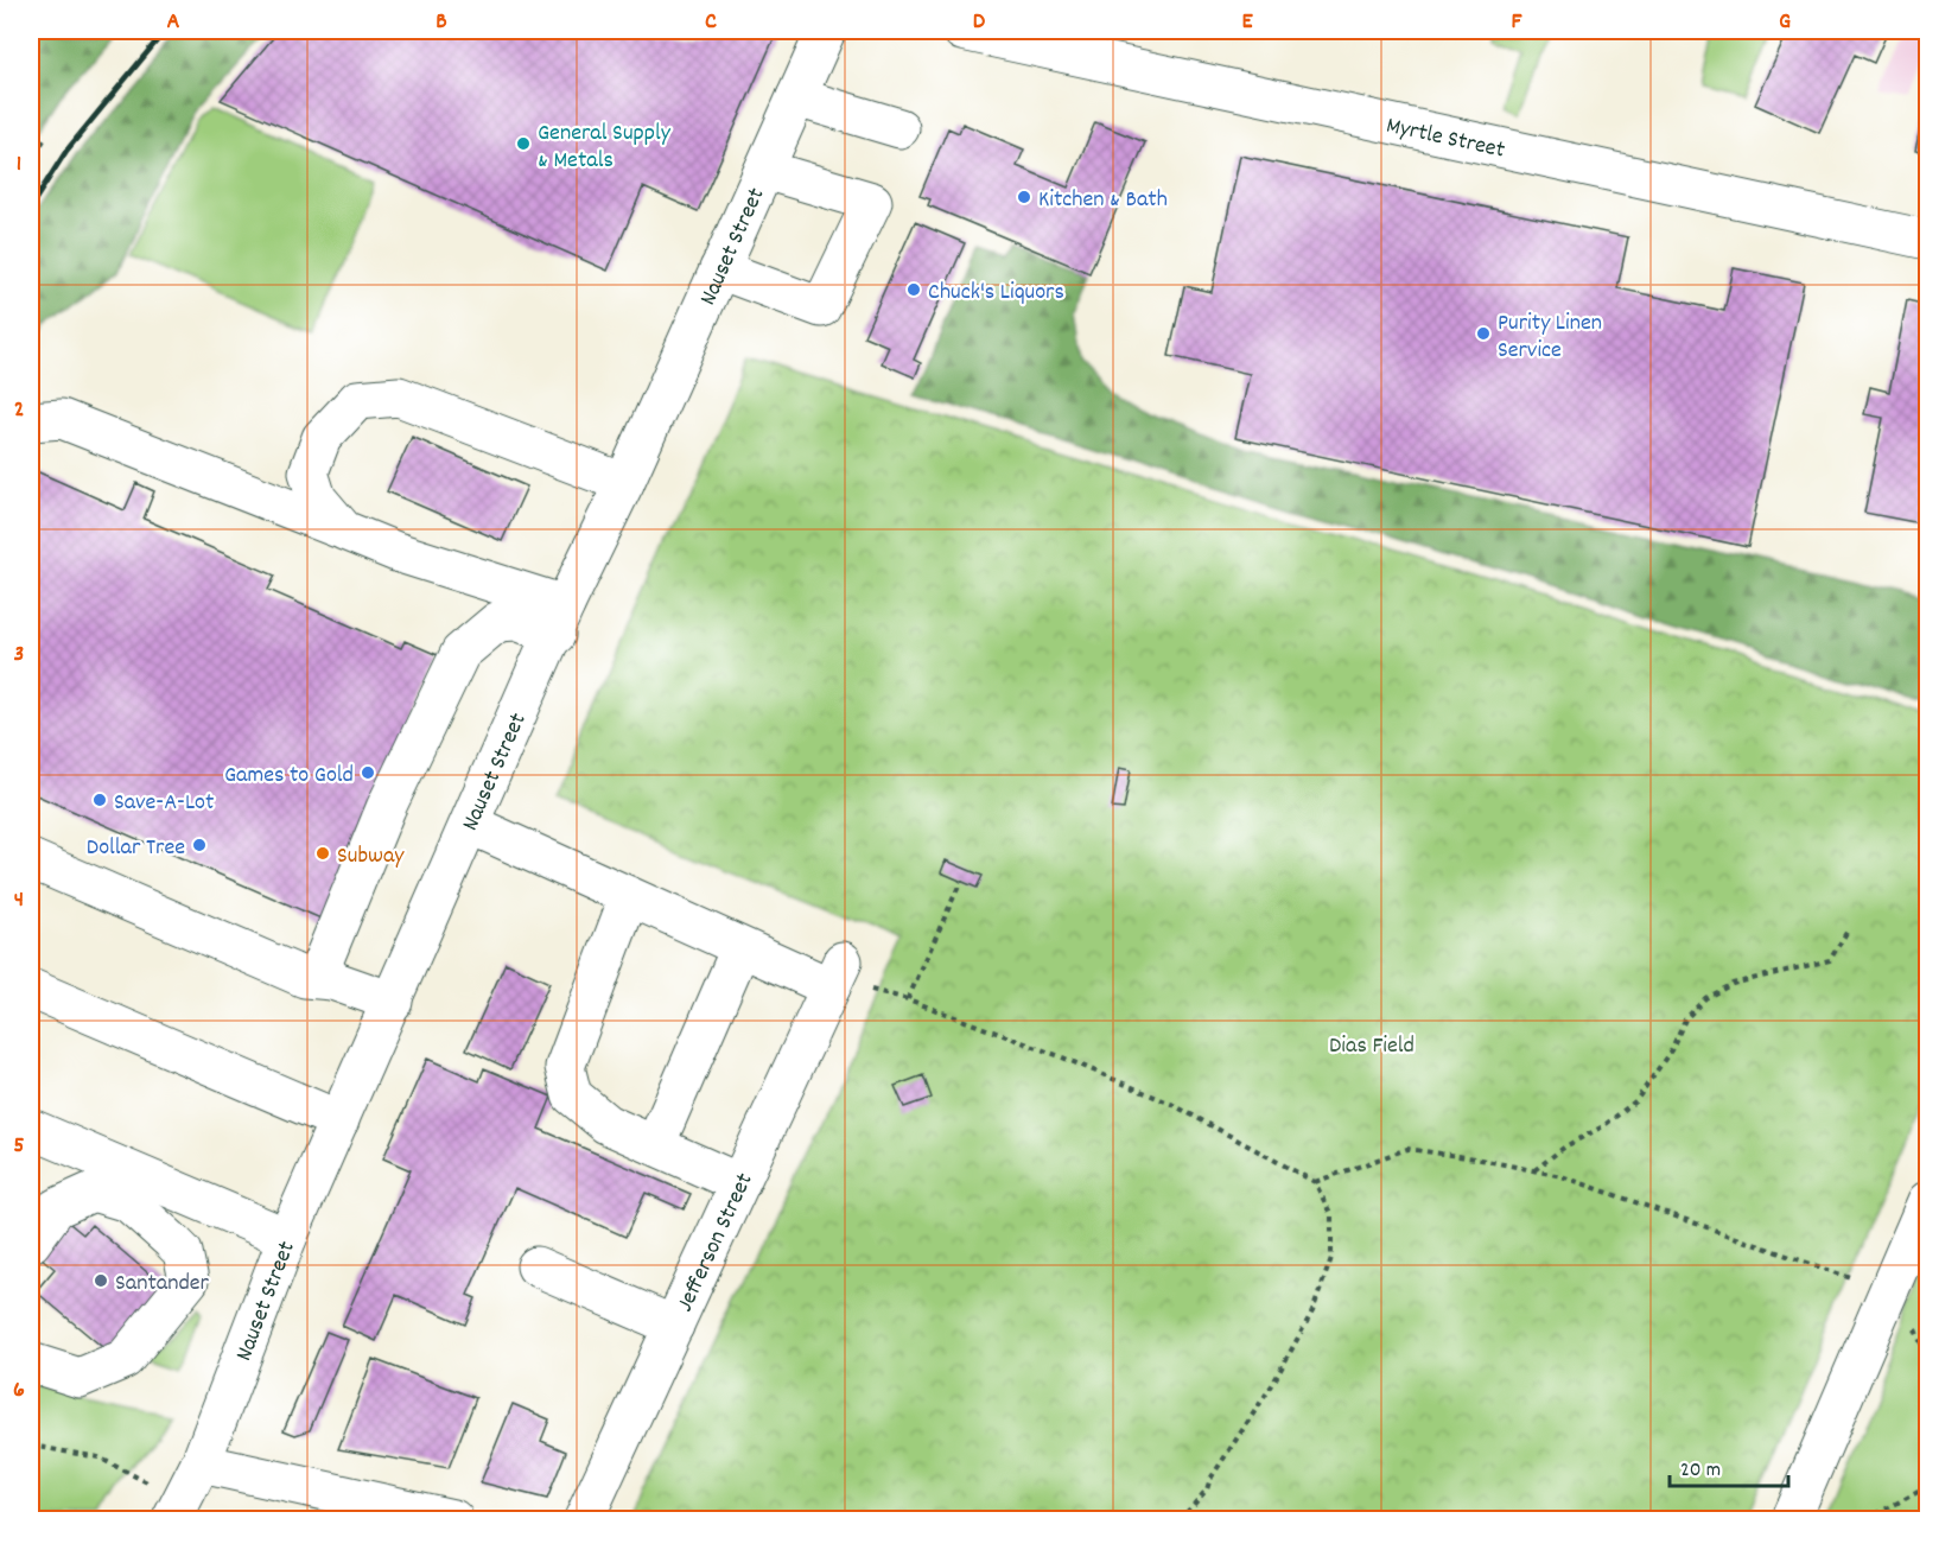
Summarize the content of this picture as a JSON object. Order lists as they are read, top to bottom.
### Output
{
  "streets": {
    "street": ["Myrtle Street", "Nauset Street", "Jefferson Street"]
  },
  "parks": ["Dias Field"],
  "places": [
    "General Supply & Metals",
    "Kitchen & Bath",
    "Chuck's Liquors",
    "Purity Linen Service",
    "Games to Gold",
    "Save-A-Lot",
    "Dollar Tree",
    "Subway",
    "Santander"
  ],
  "scale_bar": "20 m",
  "grid": {
    "columns": [
      "A",
      "B",
      "C",
      "D",
      "E",
      "F",
      "G"
    ],
    "rows": [
      "1",
      "2",
      "3",
      "4",
      "5",
      "6"
    ]
  }
}
